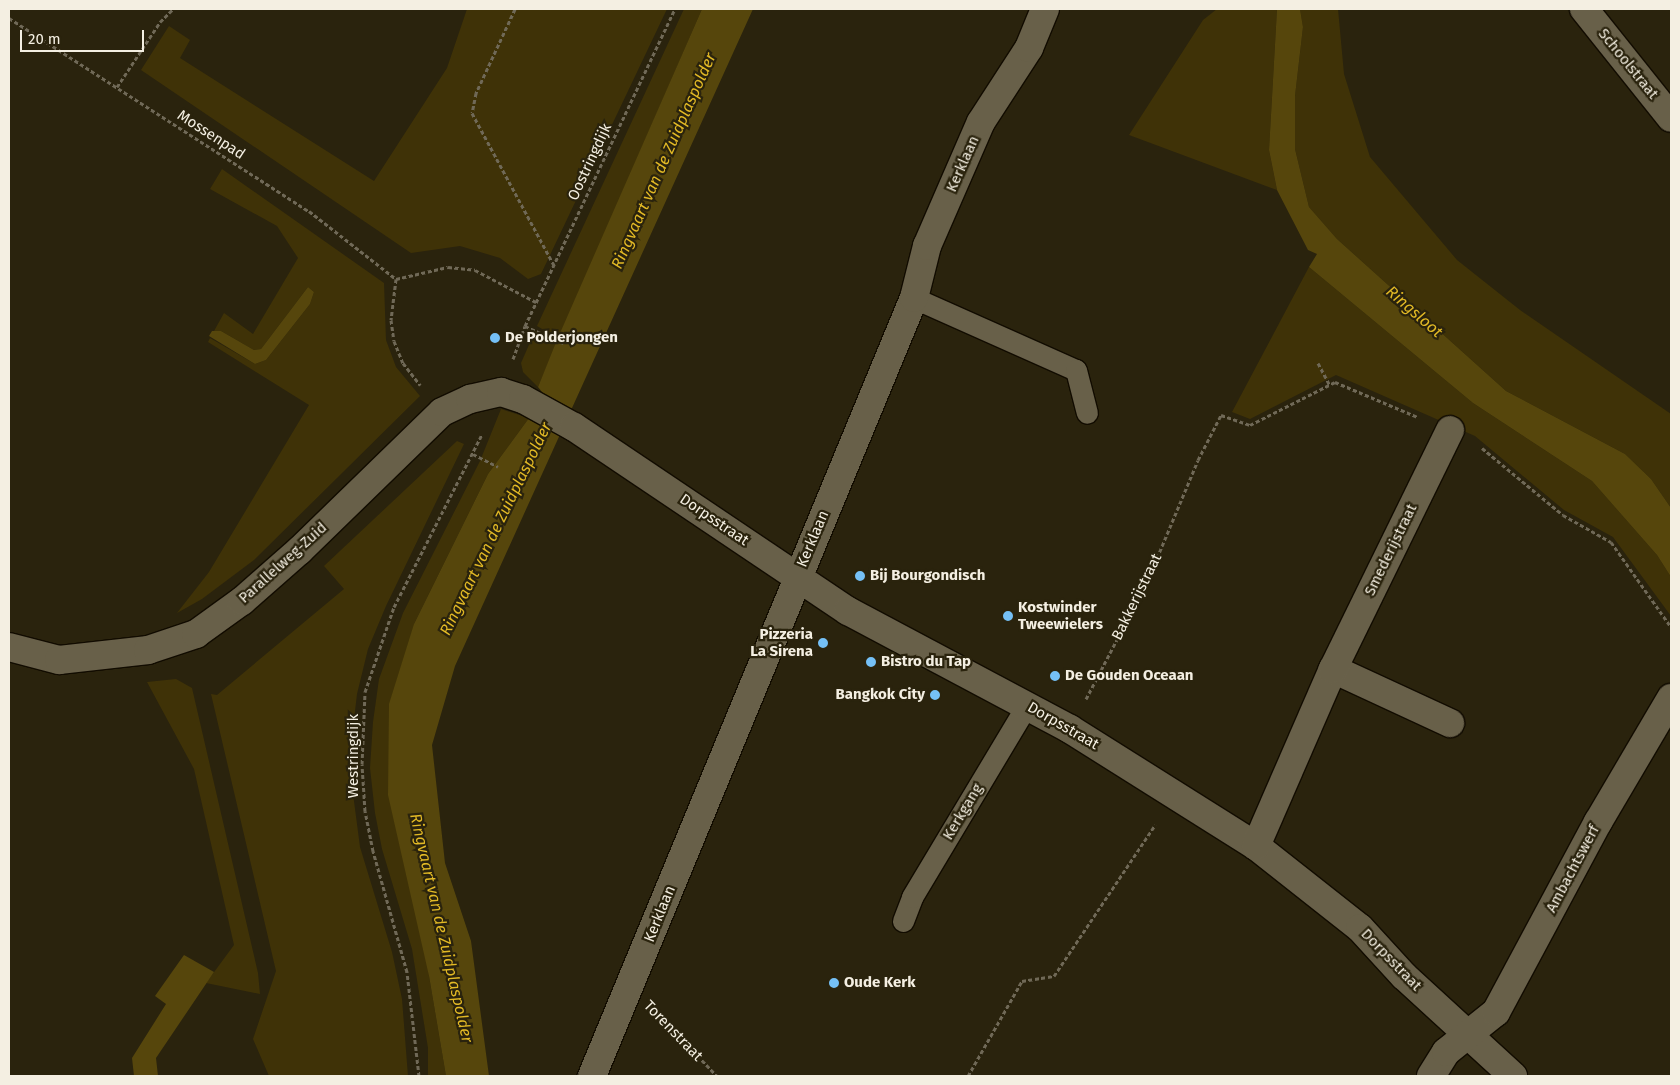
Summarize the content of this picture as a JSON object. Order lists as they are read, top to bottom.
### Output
{
  "streets": {
    "street": [
      "Schoolstraat",
      "Kerklaan",
      "Dorpsstraat",
      "Smederijstraat",
      "Parallelweg-Zuid",
      "Ambachtswerf"
    ],
    "lane": ["Kerkgang"],
    "path": [
      "Mossenpad",
      "Oostringdijk",
      "Bakkerijstraat",
      "Westringdijk",
      "Torenstraat"
    ]
  },
  "crossings": [
    ["Kerklaan", "Dorpsstraat"],
    ["Kerklaan", "Torenstraat"],
    ["Dorpsstraat", "Smederijstraat"],
    ["Dorpsstraat", "Parallelweg-Zuid"],
    ["Dorpsstraat", "Bakkerijstraat"],
    ["Dorpsstraat", "Kerkgang"],
    ["Dorpsstraat", "Ambachtswerf"]
  ],
  "water": ["Ringvaart van de Zuidplaspolder", "Ringsloot"],
  "places": [
    "De Polderjongen",
    "Bij Bourgondisch",
    "Kostwinder Tweewielers",
    "Pizzeria La Sirena",
    "Bistro du Tap",
    "De Gouden Oceaan",
    "Bangkok City",
    "Oude Kerk"
  ],
  "scale_bar": "20 m"
}
